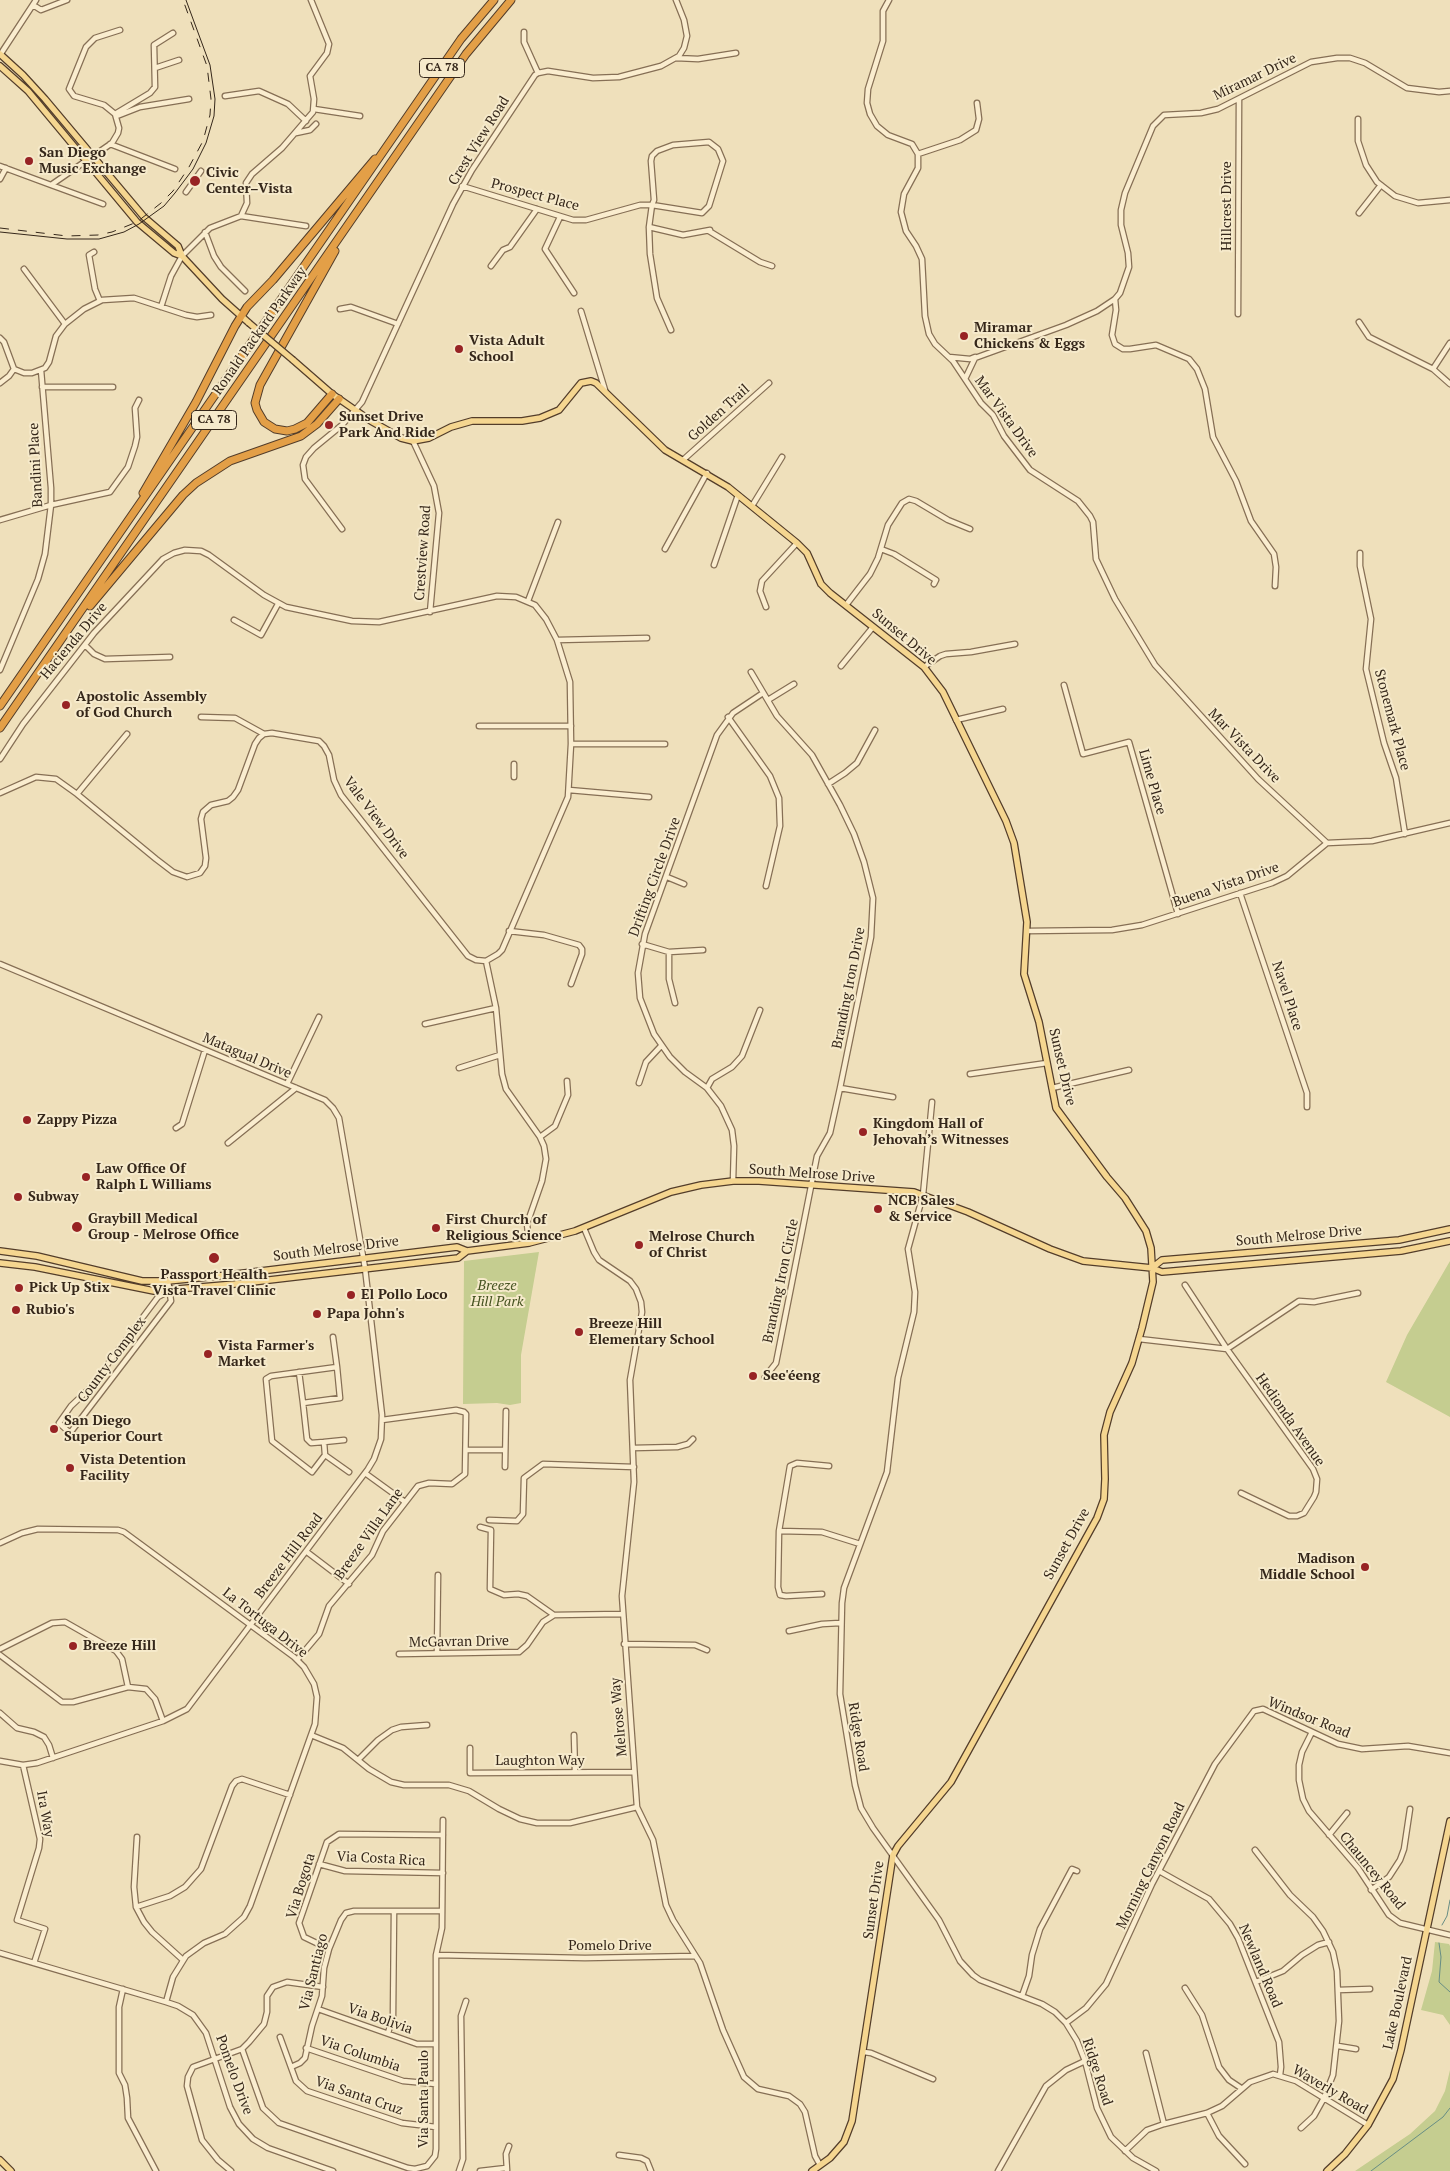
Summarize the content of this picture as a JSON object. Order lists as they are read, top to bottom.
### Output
{
  "streets": {
    "highway": ["CA 78", "Ronald Packard Parkway"],
    "main road": ["Sunset Drive", "South Melrose Drive", "Lake Boulevard"],
    "street": [
      "Miramar Drive",
      "Crest View Road",
      "Prospect Place",
      "Hillcrest Drive",
      "Golden Trail",
      "Mar Vista Drive",
      "Bandini Place",
      "Crestview Road",
      "Hacienda Drive",
      "Stonemark Place",
      "Lime Place",
      "Vale View Drive",
      "Drifting Circle Drive",
      "Buena Vista Drive",
      "Branding Iron Drive",
      "Navel Place",
      "Matagual Drive",
      "Branding Iron Circle",
      "County Complex",
      "Hedionda Avenue",
      "Breeze Villa Lane",
      "Breeze Hill Road",
      "La Tortuga Drive",
      "McGavran Drive",
      "Melrose Way",
      "Windsor Road",
      "Ridge Road",
      "Laughton Way",
      "Ira Way",
      "Via Costa Rica",
      "Morning Canyon Road",
      "Chauncey Road",
      "Via Bogota",
      "Pomelo Drive",
      "Newland Road",
      "Via Santiago",
      "Via Bolivia",
      "Via Columbia",
      "Waverly Road",
      "Via Santa Cruz",
      "Via Santa Paulo"
    ]
  },
  "crossings": [
    ["Miramar Drive", "Hillcrest Drive"],
    ["Crest View Road", "Prospect Place"],
    ["Golden Trail", "Sunset Drive"],
    ["Mar Vista Drive", "Buena Vista Drive"],
    ["Crestview Road", "Sunset Drive"],
    ["Sunset Drive", "Buena Vista Drive"],
    ["Sunset Drive", "South Melrose Drive"],
    ["Sunset Drive", "Melrose Way"],
    ["Sunset Drive", "Ridge Road"],
    ["Lime Place", "Buena Vista Drive"],
    ["Drifting Circle Drive", "Branding Iron Drive"],
    ["Drifting Circle Drive", "South Melrose Drive"],
    ["Buena Vista Drive", "Navel Place"],
    ["Branding Iron Drive", "South Melrose Drive"],
    ["Branding Iron Drive", "Branding Iron Circle"],
    ["Matagual Drive", "South Melrose Drive"],
    ["Matagual Drive", "Breeze Hill Road"],
    ["South Melrose Drive", "Branding Iron Circle"],
    ["South Melrose Drive", "County Complex"],
    ["South Melrose Drive", "Breeze Hill Road"],
    ["South Melrose Drive", "Melrose Way"],
    ["South Melrose Drive", "Ridge Road"],
    ["Breeze Villa Lane", "Breeze Hill Road"],
    ["Breeze Villa Lane", "La Tortuga Drive"],
    ["Breeze Hill Road", "La Tortuga Drive"],
    ["Breeze Hill Road", "Ira Way"],
    ["La Tortuga Drive", "Pomelo Drive"],
    ["Melrose Way", "Laughton Way"],
    ["Melrose Way", "Pomelo Drive"],
    ["Windsor Road", "Morning Canyon Road"],
    ["Windsor Road", "Chauncey Road"],
    ["Ridge Road", "Morning Canyon Road"],
    ["Ridge Road", "Waverly Road"],
    ["Ira Way", "Pomelo Drive"],
    ["Via Costa Rica", "Via Bogota"],
    ["Via Costa Rica", "Via Santa Paulo"],
    ["Morning Canyon Road", "Newland Road"],
    ["Chauncey Road", "Lake Boulevard"],
    ["Via Bogota", "Via Santiago"],
    ["Via Bogota", "Via Santa Paulo"],
    ["Pomelo Drive", "Via Santa Paulo"],
    ["Newland Road", "Waverly Road"],
    ["Via Santiago", "Via Bolivia"],
    ["Via Santiago", "Via Columbia"],
    ["Via Santiago", "Via Santa Cruz"],
    ["Via Santiago", "Via Santa Paulo"],
    ["Lake Boulevard", "Waverly Road"],
    ["Via Bolivia", "Via Santa Paulo"],
    ["Via Columbia", "Via Santa Paulo"],
    ["Via Santa Cruz", "Via Santa Paulo"]
  ],
  "parks": ["Breeze Hill Park"],
  "places": [
    "San Diego Music Exchange",
    "Civic Center–Vista",
    "Miramar Chickens & Eggs",
    "Vista Adult School",
    "Sunset Drive Park And Ride",
    "Apostolic Assembly of God Church",
    "Zappy Pizza",
    "Kingdom Hall of Jehovah’s Witnesses",
    "Law Office Of Ralph L Williams",
    "Subway",
    "NCB Sales & Service",
    "Graybill Medical Group - Melrose Office",
    "First Church of Religious Science",
    "Melrose Church of Christ",
    "Passport Health Vista Travel Clinic",
    "Pick Up Stix",
    "El Pollo Loco",
    "Rubio's",
    "Papa John's",
    "Breeze Hill Elementary School",
    "Vista Farmer's Market",
    "See'éeng",
    "San Diego Superior Court",
    "Vista Detention Facility",
    "Madison Middle School",
    "Breeze Hill"
  ]
}
